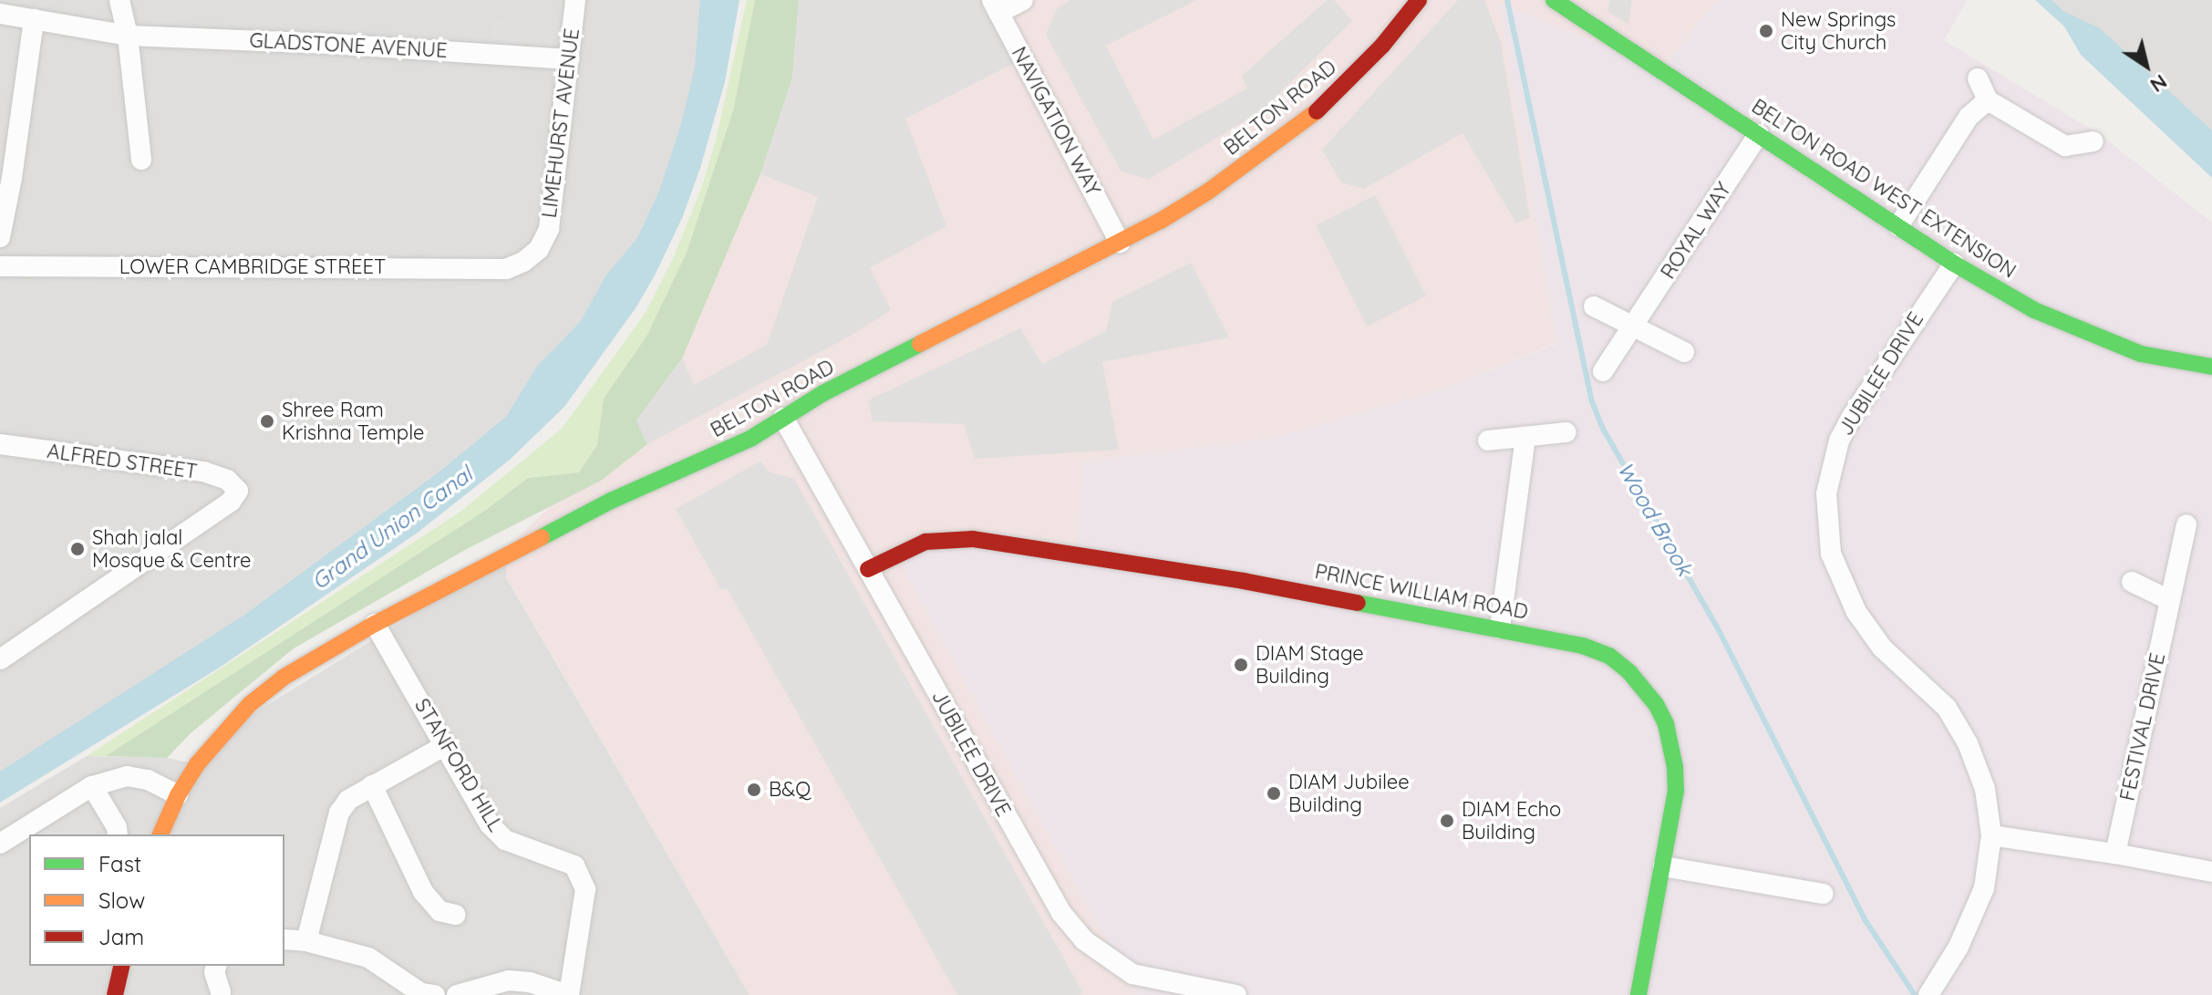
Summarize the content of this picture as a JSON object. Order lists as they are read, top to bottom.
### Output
{
  "streets": {
    "street": [
      "GLADSTONE AVENUE",
      "BELTON ROAD",
      "NAVIGATION WAY",
      "LIMEHURST AVENUE",
      "BELTON ROAD WEST EXTENSION",
      "ROYAL WAY",
      "LOWER CAMBRIDGE STREET",
      "JUBILEE DRIVE",
      "ALFRED STREET",
      "PRINCE WILLIAM ROAD",
      "FESTIVAL DRIVE",
      "STANFORD HILL"
    ]
  },
  "crossings": [
    ["GLADSTONE AVENUE", "LIMEHURST AVENUE"],
    ["BELTON ROAD", "NAVIGATION WAY"],
    ["BELTON ROAD", "JUBILEE DRIVE"],
    ["BELTON ROAD", "STANFORD HILL"],
    ["LIMEHURST AVENUE", "LOWER CAMBRIDGE STREET"],
    ["BELTON ROAD WEST EXTENSION", "ROYAL WAY"],
    ["BELTON ROAD WEST EXTENSION", "JUBILEE DRIVE"],
    ["JUBILEE DRIVE", "PRINCE WILLIAM ROAD"]
  ],
  "water": ["Wood Brook", "Grand Union Canal"],
  "places": [
    "New Springs City Church",
    "Shree Ram Krishna Temple",
    "Shah jalal Mosque & Centre",
    "DIAM Stage Building",
    "B&Q",
    "DIAM Jubilee Building",
    "DIAM Echo Building"
  ],
  "legend": ["Fast", "Slow", "Jam"],
  "north": "bottom right"
}
